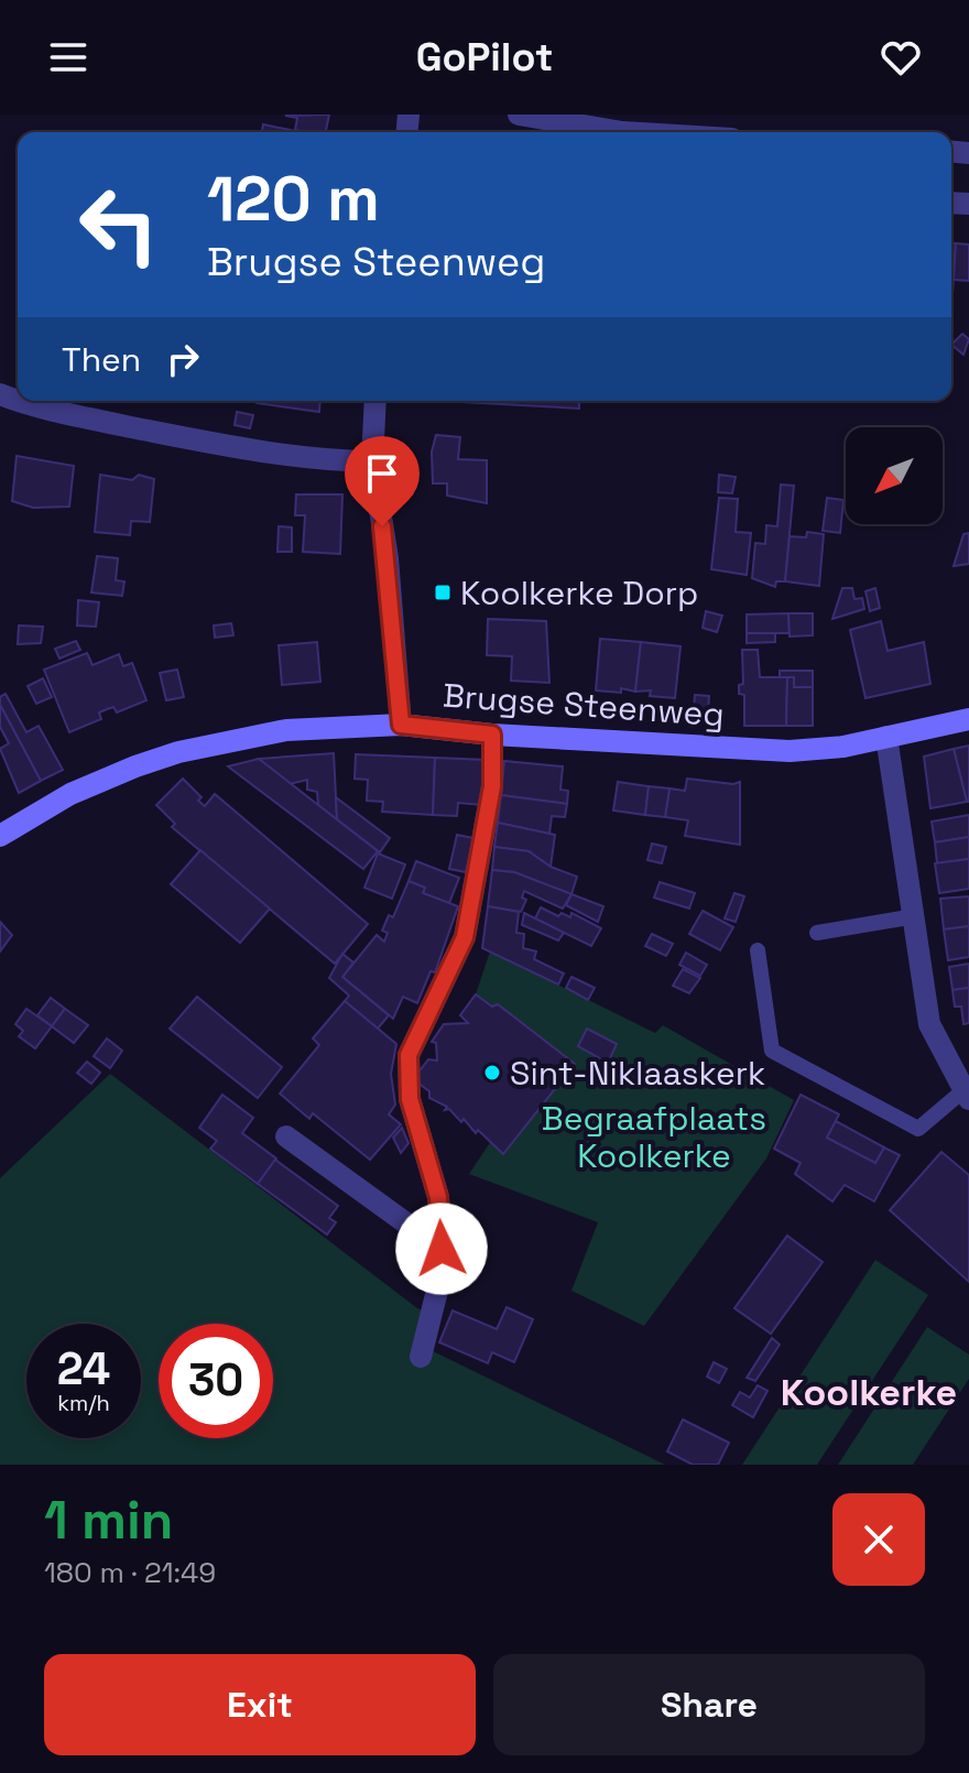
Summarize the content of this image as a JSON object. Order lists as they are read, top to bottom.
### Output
{
  "streets": {
    "main road": ["Brugse Steenweg"]
  },
  "districts": ["Koolkerke"],
  "parks": ["Begraafplaats Koolkerke"],
  "places": {
    "transit": ["Koolkerke Dorp"],
    "other": ["Sint-Niklaaskerk"]
  },
  "north": "bottom left",
  "page": {
    "header": "GoPilot",
    "turn": ["120 m", "Brugse Steenweg"],
    "then": "Then",
    "speed": "24 km/h",
    "limit": "30",
    "heading": ["1 min", "180 m · 21:49"],
    "buttons": ["Exit", "Share"]
  }
}
